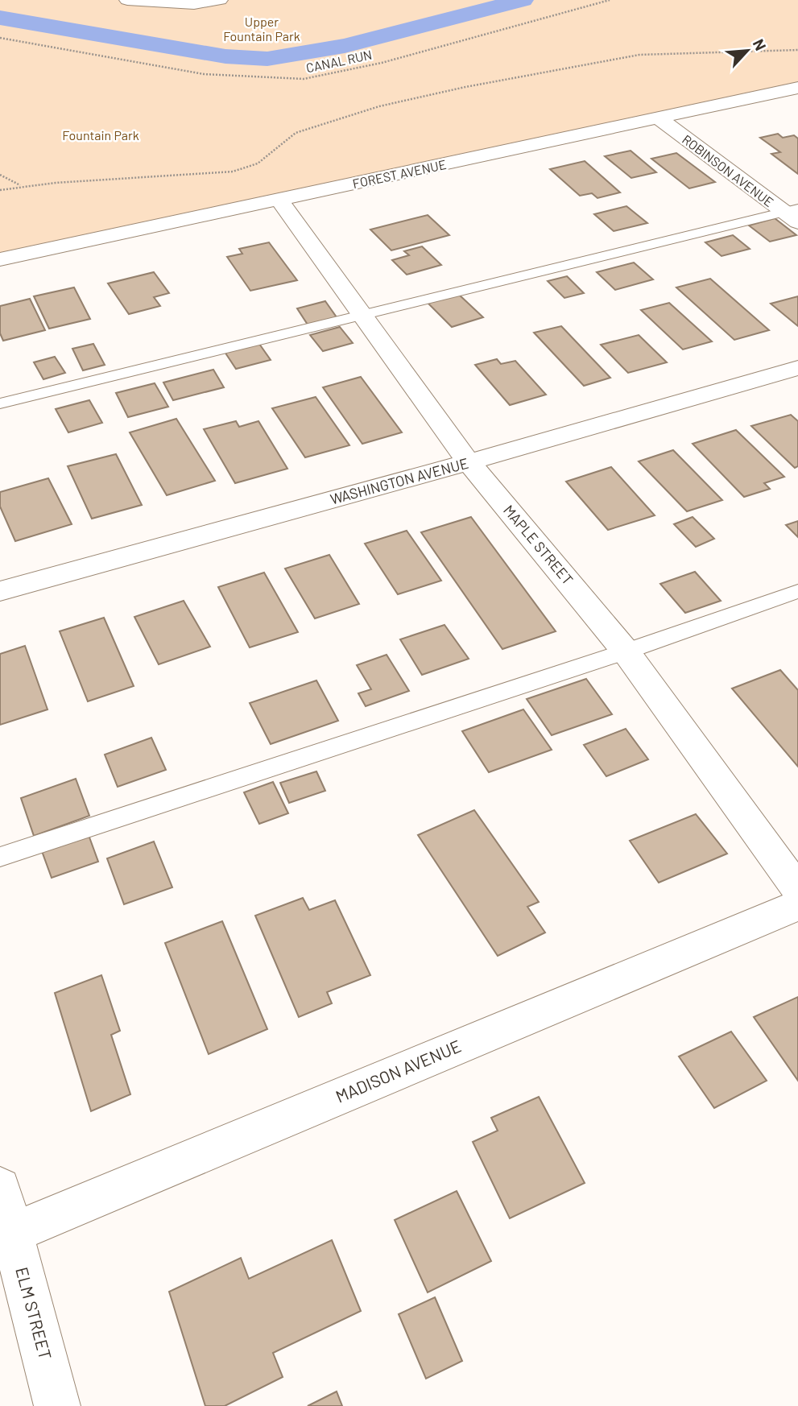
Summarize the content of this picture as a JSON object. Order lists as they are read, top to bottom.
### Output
{
  "streets": {
    "street": [
      "ROBINSON AVENUE",
      "FOREST AVENUE",
      "WASHINGTON AVENUE",
      "MAPLE STREET",
      "MADISON AVENUE",
      "ELM STREET"
    ],
    "path": ["CANAL RUN"]
  },
  "crossings": [
    ["ROBINSON AVENUE", "FOREST AVENUE"],
    ["FOREST AVENUE", "MAPLE STREET"],
    ["WASHINGTON AVENUE", "MAPLE STREET"],
    ["MADISON AVENUE", "ELM STREET"]
  ],
  "parks": ["Upper Fountain Park", "Fountain Park"],
  "north": "top right"
}
